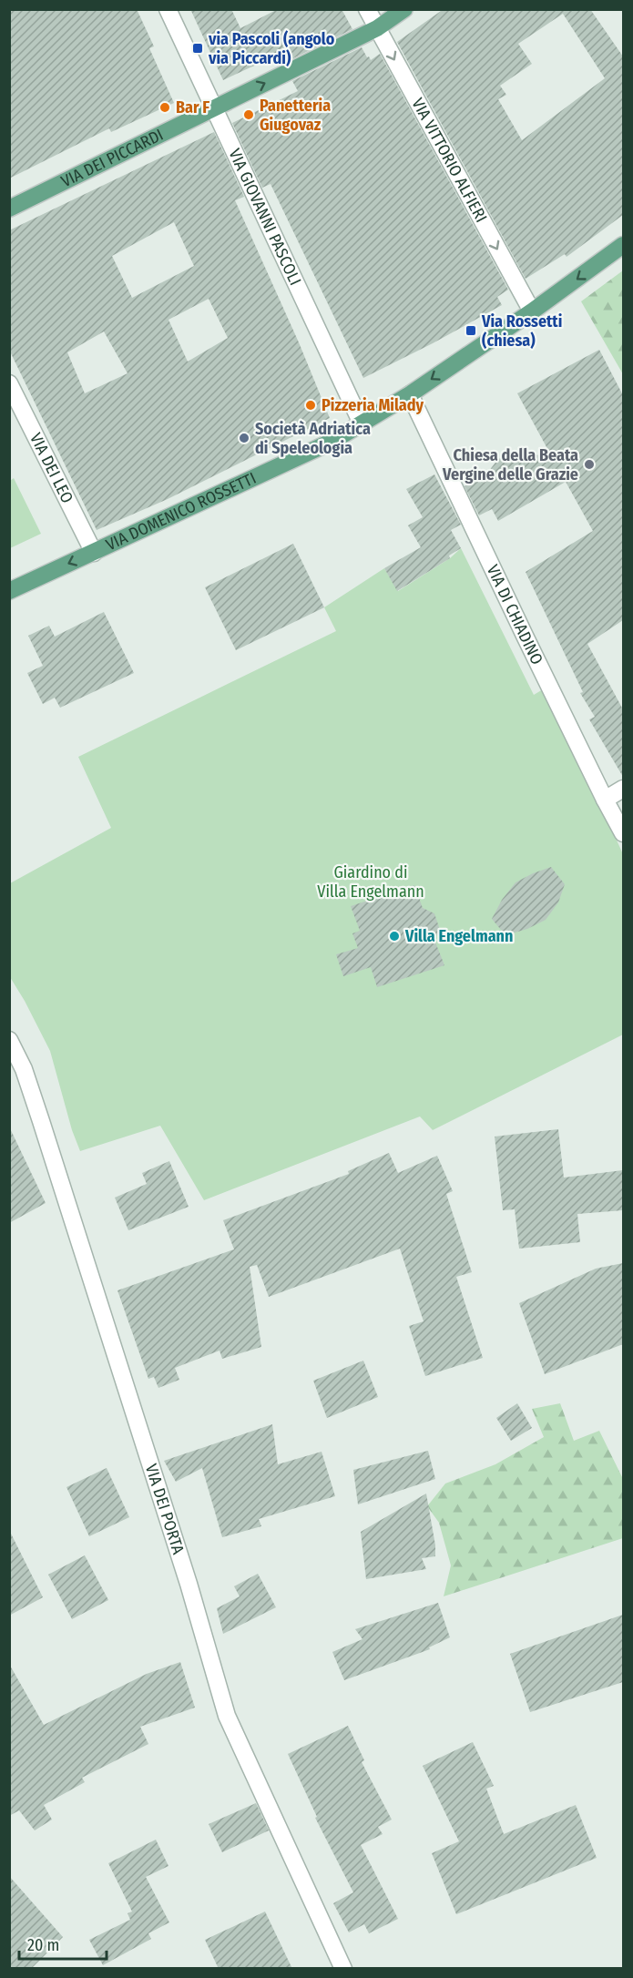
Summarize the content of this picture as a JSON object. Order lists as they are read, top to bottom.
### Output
{
  "streets": {
    "main road": ["VIA DEI PICCARDI", "VIA DOMENICO ROSSETTI"],
    "street": [
      "VIA VITTORIO ALFIERI",
      "VIA GIOVANNI PASCOLI",
      "VIA DEI LEO",
      "VIA DI CHIADINO",
      "VIA DEI PORTA"
    ]
  },
  "crossings": [
    ["VIA DEI PICCARDI", "VIA VITTORIO ALFIERI"],
    ["VIA DEI PICCARDI", "VIA GIOVANNI PASCOLI"],
    ["VIA VITTORIO ALFIERI", "VIA DOMENICO ROSSETTI"],
    ["VIA GIOVANNI PASCOLI", "VIA DOMENICO ROSSETTI"],
    ["VIA DEI LEO", "VIA DOMENICO ROSSETTI"],
    ["VIA DOMENICO ROSSETTI", "VIA DI CHIADINO"]
  ],
  "one_way": ["VIA DEI PICCARDI", "VIA VITTORIO ALFIERI", "VIA DOMENICO ROSSETTI"],
  "parks": ["Giardino di Villa Engelmann"],
  "places": {
    "transit": ["via Pascoli (angolo via Piccardi)", "Via Rossetti (chiesa)"],
    "other": [
      "Bar F",
      "Panetteria Giugovaz",
      "Pizzeria Milady",
      "Società Adriatica di Speleologia",
      "Chiesa della Beata Vergine delle Grazie",
      "Villa Engelmann"
    ]
  },
  "scale_bar": "20 m"
}
